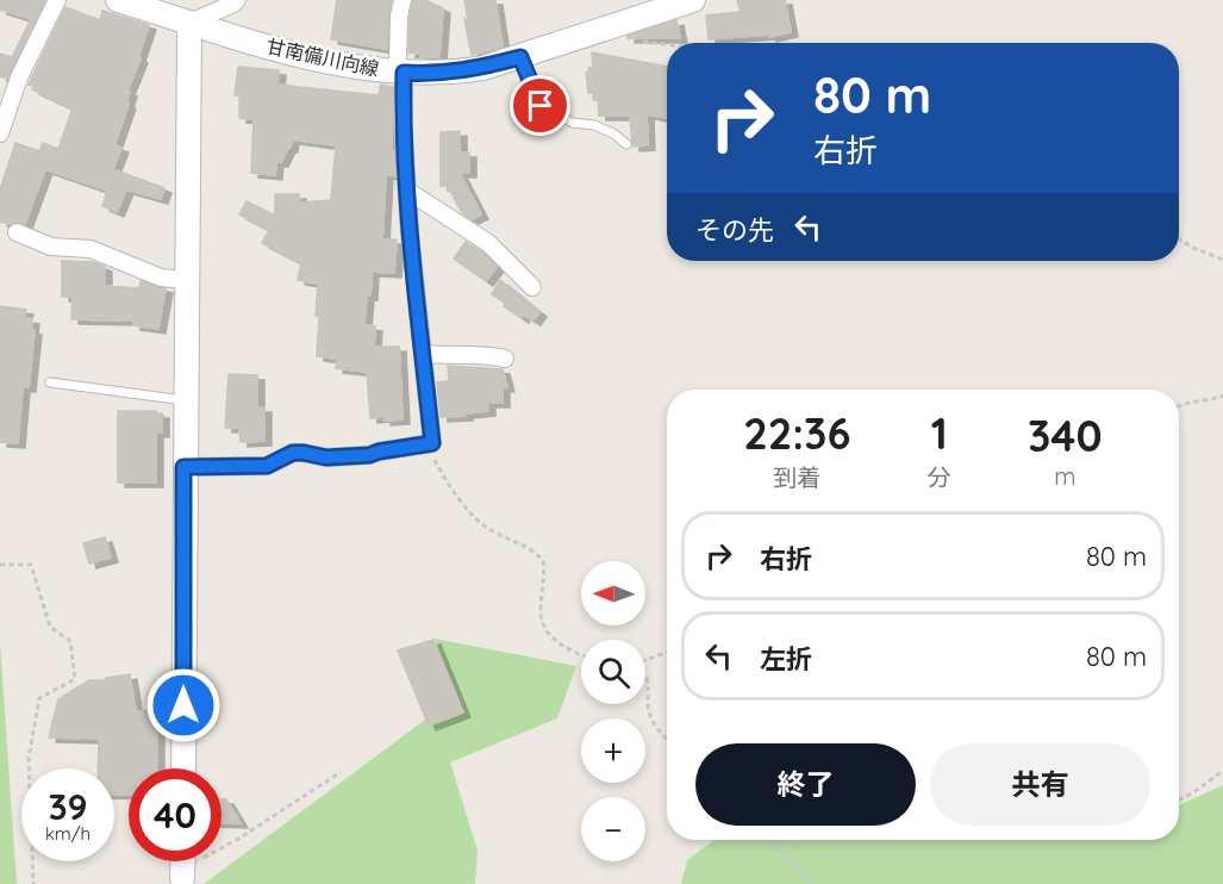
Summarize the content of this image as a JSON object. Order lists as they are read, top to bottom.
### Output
{
  "streets": {
    "street": ["甘南備川向線"]
  },
  "north": "left",
  "page": {
    "turn": ["80 m", "右折"],
    "then": "その先",
    "eta": [
      "22:36",
      "到着",
      "1",
      "分",
      "340",
      "m"
    ],
    "list": [
      {
        "name": "右折",
        "value": "80 m"
      },
      {
        "name": "左折",
        "value": "80 m"
      }
    ],
    "map_buttons": ["+", "−"],
    "buttons": ["終了", "共有"],
    "speed": "39 km/h",
    "limit": "40"
  }
}
